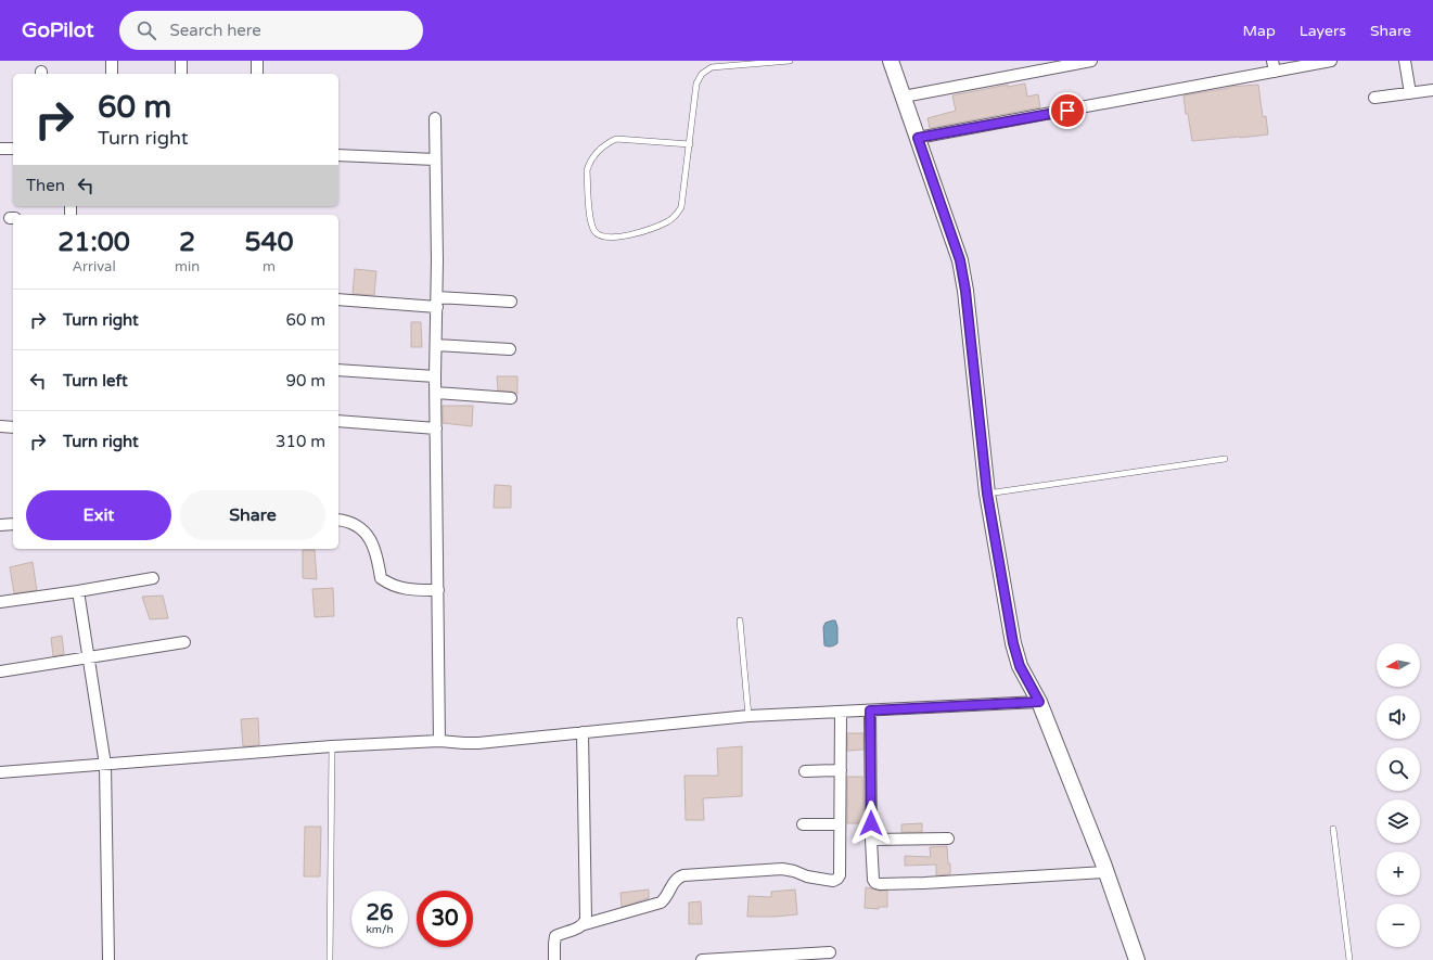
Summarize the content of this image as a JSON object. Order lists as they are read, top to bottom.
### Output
{
  "north": "left",
  "page": {
    "header": "GoPilot",
    "search": "Search here",
    "nav": ["Map", "Layers", "Share"],
    "turn": ["60 m", "Turn right"],
    "then": "Then",
    "eta": [
      "21:00",
      "Arrival",
      "2",
      "min",
      "540",
      "m"
    ],
    "list": [
      {
        "name": "Turn right",
        "value": "60 m"
      },
      {
        "name": "Turn left",
        "value": "90 m"
      },
      {
        "name": "Turn right",
        "value": "310 m"
      }
    ],
    "buttons": ["Exit", "Share"],
    "map_buttons": ["+", "−"],
    "speed": "26 km/h",
    "limit": "30"
  }
}
